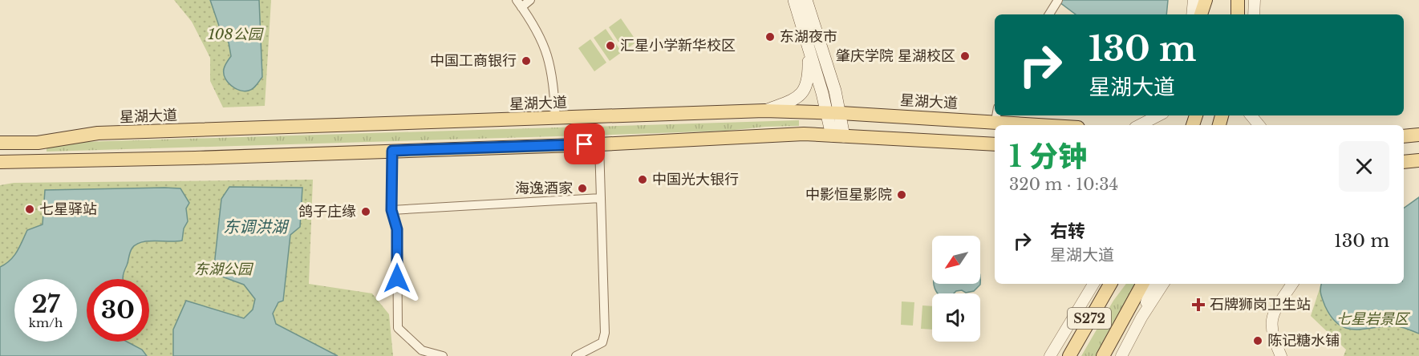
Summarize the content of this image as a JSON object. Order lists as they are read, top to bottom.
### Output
{
  "streets": {
    "main road": ["星湖大道", "S272"]
  },
  "water": ["东调洪湖"],
  "parks": ["108公园", "东湖公园", "七星岩景区"],
  "places": {
    "other": [
      "东湖夜市",
      "汇星小学新华校区",
      "肇庆学院 星湖校区",
      "中国工商银行",
      "中国光大银行",
      "海逸酒家",
      "中影恒星影院",
      "七星驿站",
      "鸽子庄缘",
      "陈记糖水铺"
    ],
    "health": ["石牌狮岗卫生站"]
  },
  "north": "bottom left",
  "page": {
    "turn": ["130 m", "星湖大道"],
    "heading": ["1 分钟", "320 m · 10:34"],
    "list": [
      {
        "name": "右转",
        "note": "星湖大道",
        "value": "130 m"
      }
    ],
    "speed": "27 km/h",
    "limit": "30"
  }
}
